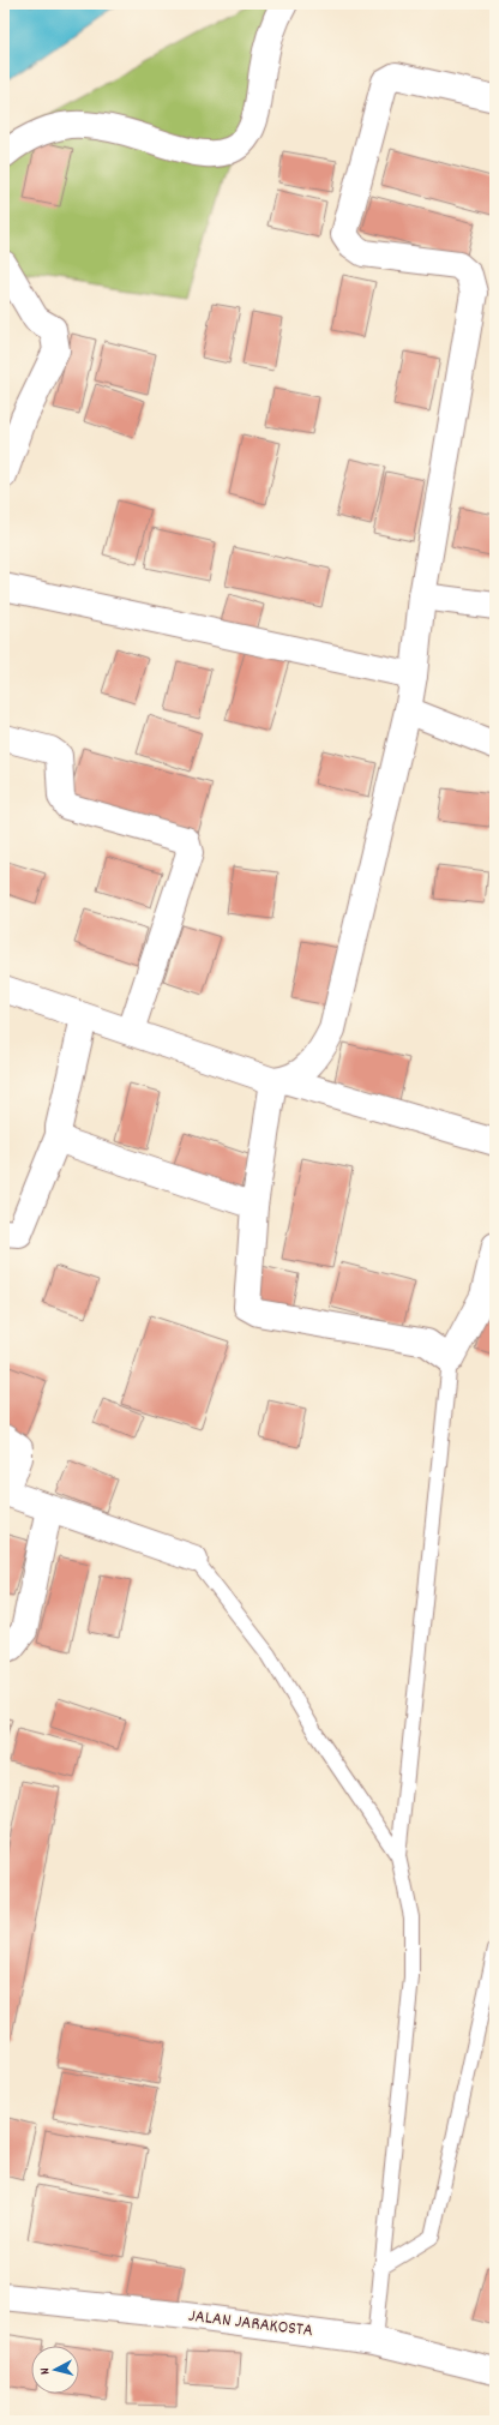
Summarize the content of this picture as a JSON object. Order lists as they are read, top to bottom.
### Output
{
  "streets": {
    "street": ["JALAN JARAKOSTA"]
  },
  "north": "left"
}
